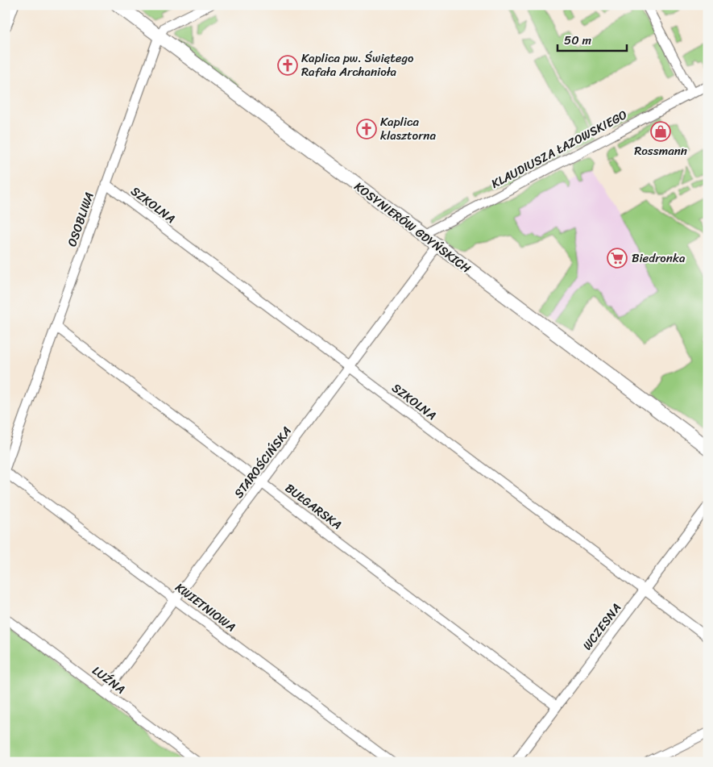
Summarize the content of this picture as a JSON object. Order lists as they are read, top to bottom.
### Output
{
  "streets": {
    "street": [
      "KLAUDIUSZA ŁAZOWSKIEGO",
      "SZKOLNA",
      "OSOBLIWA",
      "KOSYNIERÓW GDYŃSKICH",
      "STAROŚCIŃSKA",
      "BUŁGARSKA",
      "KWIETNIOWA",
      "WCZESNA",
      "LUŹNA"
    ]
  },
  "crossings": [
    ["KLAUDIUSZA ŁAZOWSKIEGO", "KOSYNIERÓW GDYŃSKICH"],
    ["SZKOLNA", "OSOBLIWA"],
    ["SZKOLNA", "STAROŚCIŃSKA"],
    ["SZKOLNA", "WCZESNA"],
    ["OSOBLIWA", "KOSYNIERÓW GDYŃSKICH"],
    ["OSOBLIWA", "BUŁGARSKA"],
    ["OSOBLIWA", "KWIETNIOWA"],
    ["KOSYNIERÓW GDYŃSKICH", "STAROŚCIŃSKA"],
    ["STAROŚCIŃSKA", "BUŁGARSKA"],
    ["STAROŚCIŃSKA", "KWIETNIOWA"],
    ["STAROŚCIŃSKA", "LUŹNA"],
    ["BUŁGARSKA", "WCZESNA"]
  ],
  "places": {
    "church": ["Kaplica pw. Świętego Rafała Archanioła", "Kaplica klasztorna"],
    "shop": ["Rossmann"],
    "supermarket": ["Biedronka"]
  },
  "scale_bar": "50 m"
}
